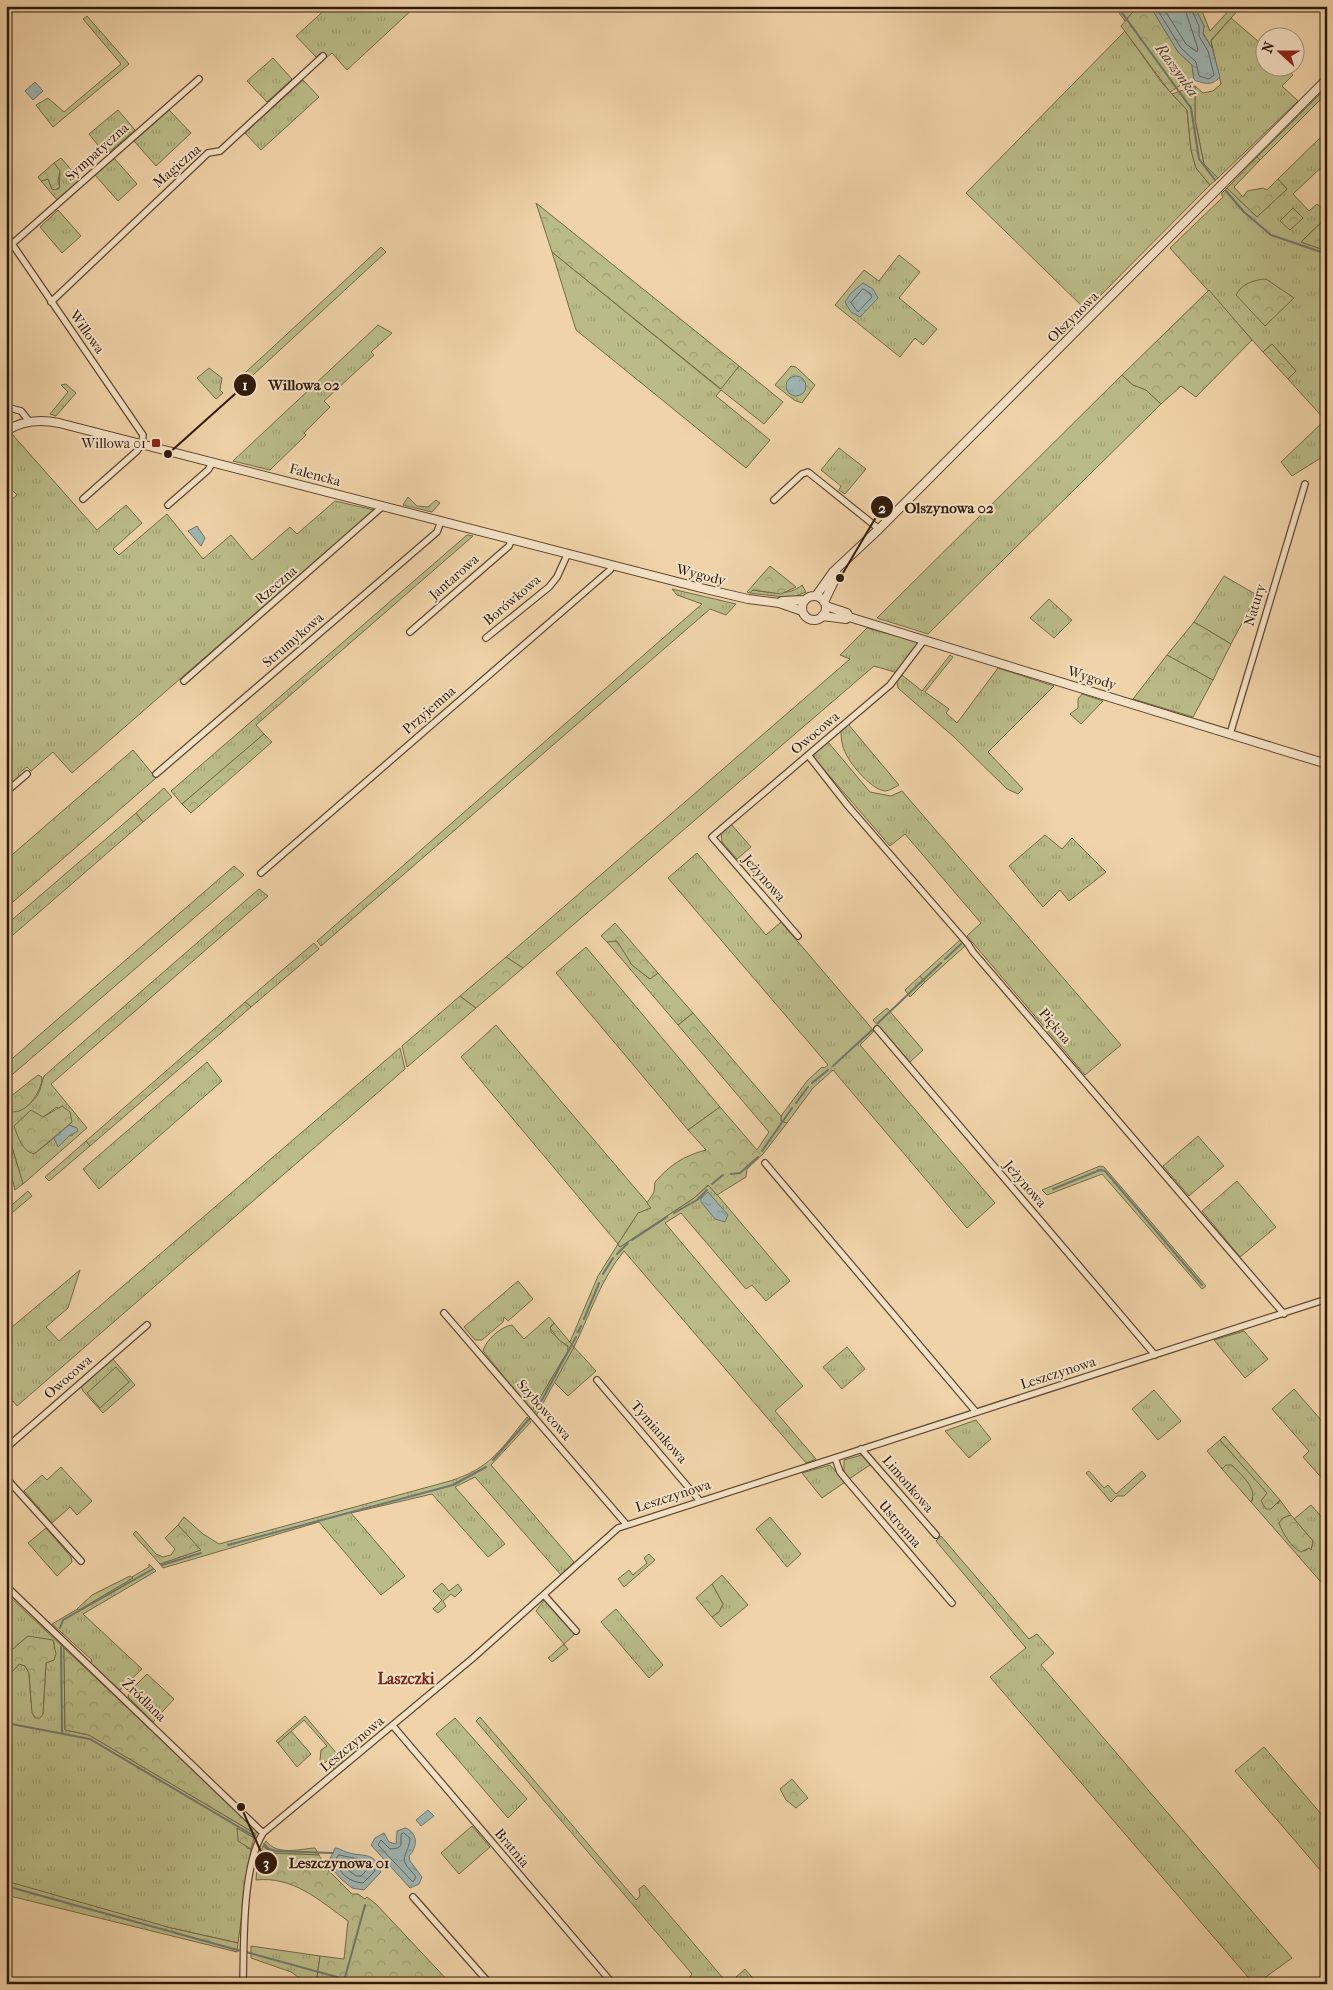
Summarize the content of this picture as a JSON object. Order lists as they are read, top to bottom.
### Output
{
  "streets": {
    "street": [
      "Sympatyczna",
      "Magiczna",
      "Olszynowa",
      "Willowa",
      "Falencka",
      "Wygody",
      "Jantarowa",
      "Rzeczna",
      "Borówkowa",
      "Natury",
      "Strumykowa",
      "Przyjemna",
      "Owocowa",
      "Jeżynowa",
      "Piękna",
      "Leszczynowa",
      "Szybowcowa",
      "Tymiankowa",
      "Limonkowa",
      "Ustronna",
      "Źródlana",
      "Bratnia"
    ]
  },
  "crossings": [
    ["Sympatyczna", "Willowa"],
    ["Magiczna", "Willowa"],
    ["Olszynowa", "Wygody"],
    ["Willowa", "Falencka"],
    ["Falencka", "Wygody"],
    ["Falencka", "Jantarowa"],
    ["Falencka", "Rzeczna"],
    ["Falencka", "Borówkowa"],
    ["Falencka", "Strumykowa"],
    ["Falencka", "Przyjemna"],
    ["Wygody", "Natury"],
    ["Wygody", "Przyjemna"],
    ["Wygody", "Owocowa"],
    ["Owocowa", "Jeżynowa"],
    ["Owocowa", "Piękna"],
    ["Jeżynowa", "Leszczynowa"],
    ["Piękna", "Leszczynowa"],
    ["Leszczynowa", "Szybowcowa"],
    ["Leszczynowa", "Tymiankowa"],
    ["Leszczynowa", "Limonkowa"],
    ["Leszczynowa", "Ustronna"],
    ["Leszczynowa", "Źródlana"],
    ["Leszczynowa", "Bratnia"]
  ],
  "districts": ["Laszczki"],
  "water": ["Raszynka"],
  "places": {
    "transit": ["Willowa 01"],
    "other": ["Willowa 02", "Olszynowa 02", "Leszczynowa 01"]
  },
  "north": "left"
}
